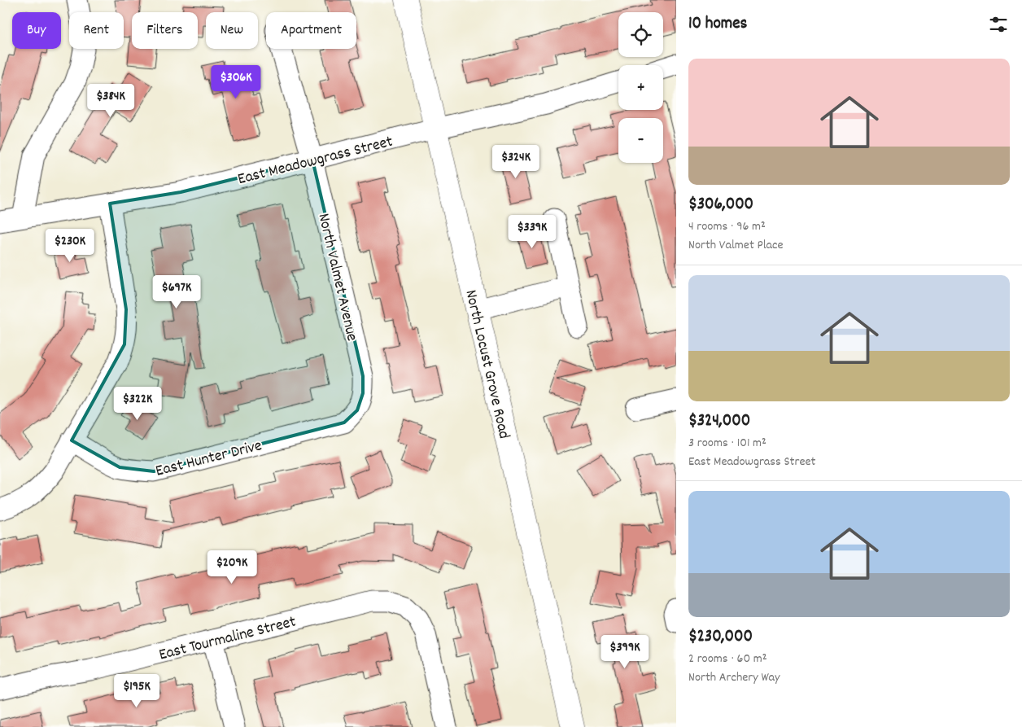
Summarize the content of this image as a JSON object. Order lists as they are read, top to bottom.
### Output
{
  "streets": {
    "main road": ["North Locust Grove Road"],
    "street": [
      "East Meadowgrass Street",
      "North Valmet Avenue",
      "East Hunter Drive",
      "East Tourmaline Street"
    ]
  },
  "crossings": [
    ["East Meadowgrass Street", "North Valmet Avenue"],
    ["East Meadowgrass Street", "North Locust Grove Road"],
    ["North Valmet Avenue", "East Hunter Drive"]
  ],
  "page": {
    "heading": "10 homes",
    "map_buttons": ["+", "−"],
    "chip": [
      "Buy",
      "Rent",
      "Filters",
      "New",
      "Apartment"
    ],
    "list": [
      {
        "name": "$306,000",
        "note": "4 rooms · 96 m² · North Valmet Place"
      },
      {
        "name": "$324,000",
        "note": "3 rooms · 101 m² · East Meadowgrass Street"
      },
      {
        "name": "$230,000",
        "note": "2 rooms · 60 m² · North Archery Way"
      }
    ],
    "price": [
      "$306K",
      "$384K",
      "$324K",
      "$339K",
      "$230K",
      "$697K",
      "$322K",
      "$209K",
      "$399K",
      "$195K"
    ]
  }
}
